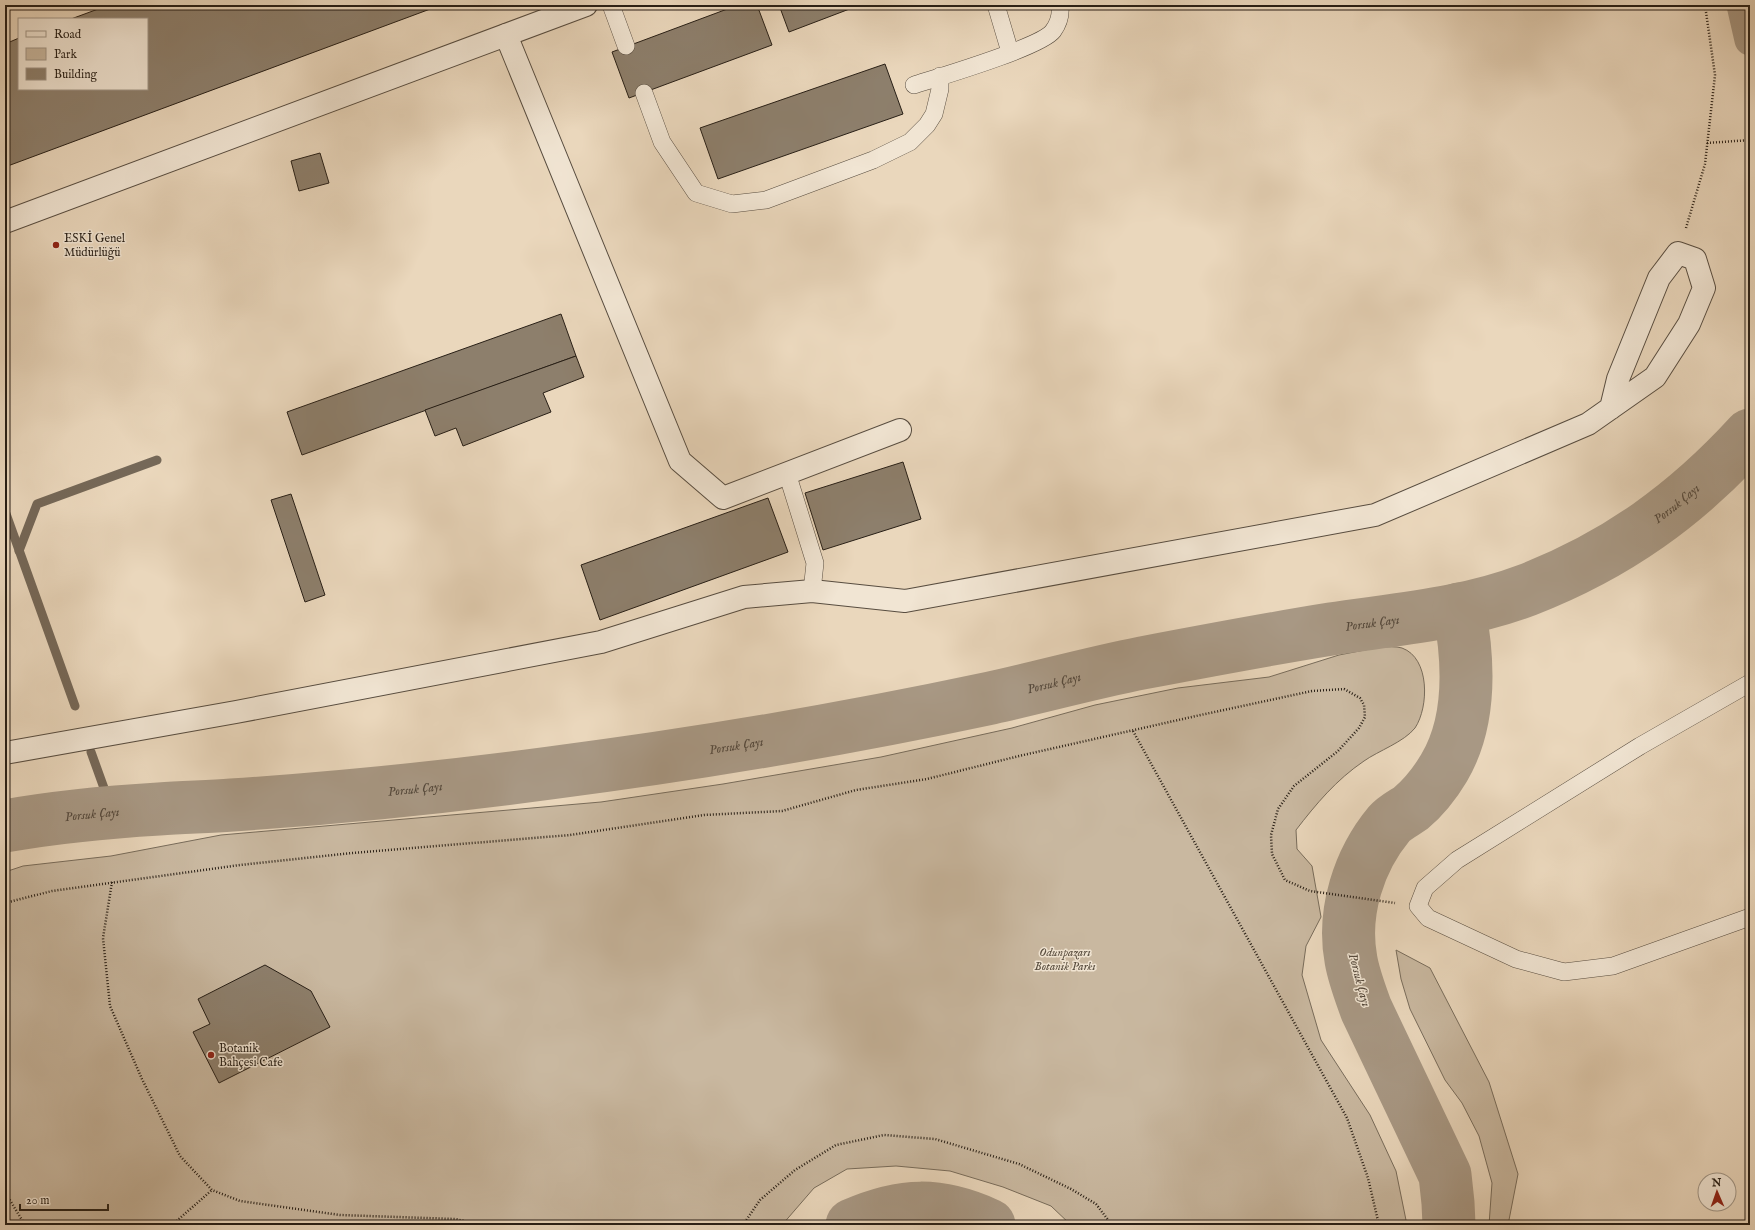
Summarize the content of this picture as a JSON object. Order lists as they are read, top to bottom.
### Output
{
  "water": ["Porsuk Çayı"],
  "parks": ["Odunpazarı Botanik Parkı"],
  "places": ["ESKİ Genel Müdürlüğü", "Botanik Bahçesi Cafe"],
  "legend": ["Road", "Park", "Building"],
  "scale_bar": "20 m",
  "north": "top"
}
